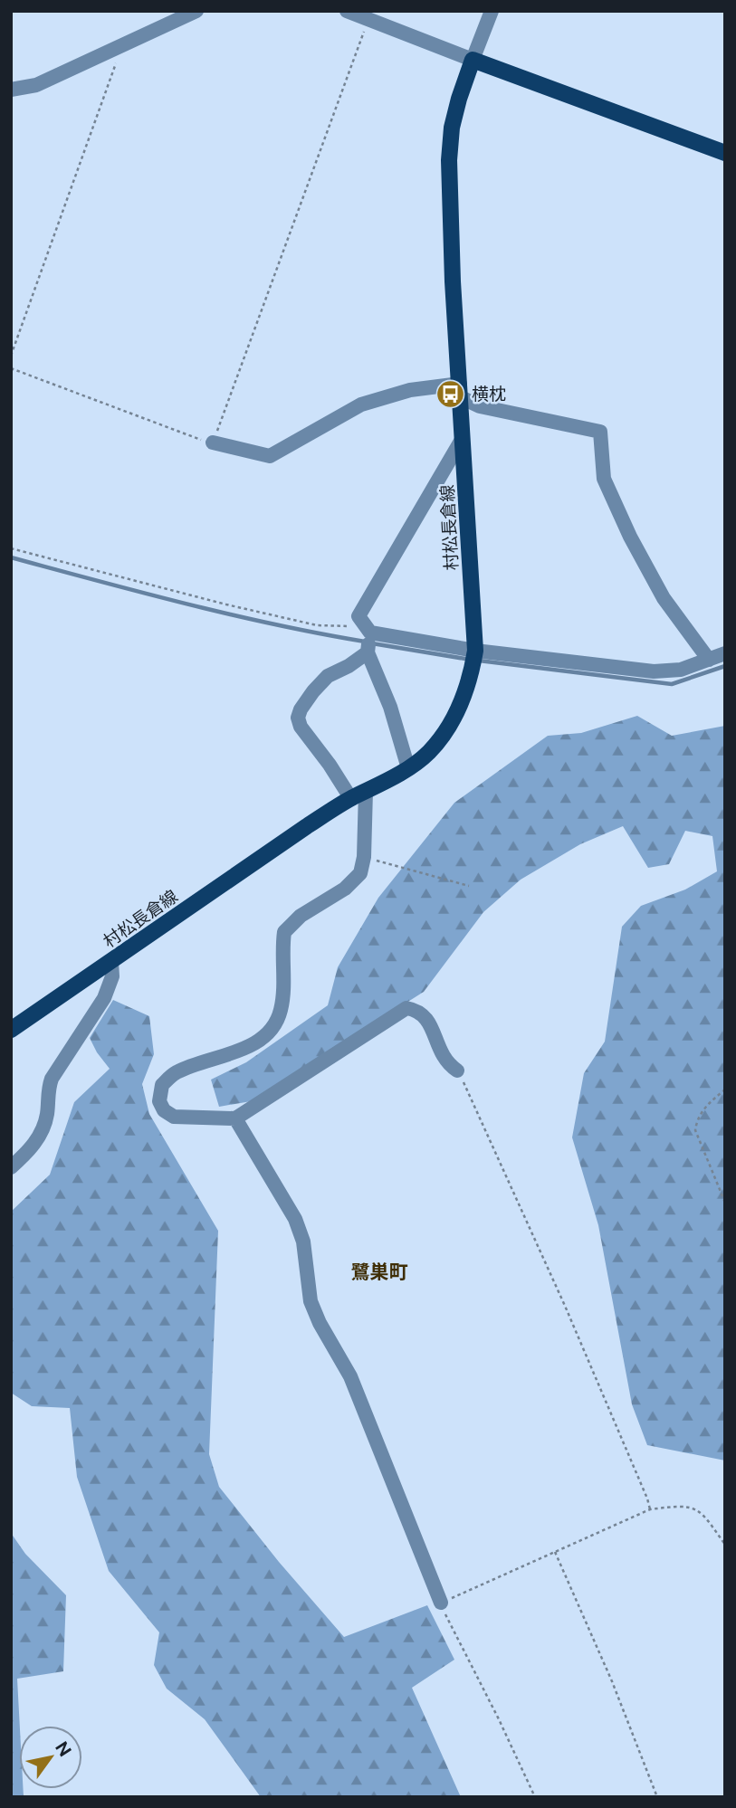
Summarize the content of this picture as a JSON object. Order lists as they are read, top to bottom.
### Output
{
  "streets": {
    "main road": ["村松長倉線"]
  },
  "districts": ["鷺巣町"],
  "places": {
    "bus stop": ["横枕"]
  },
  "north": "top right"
}
